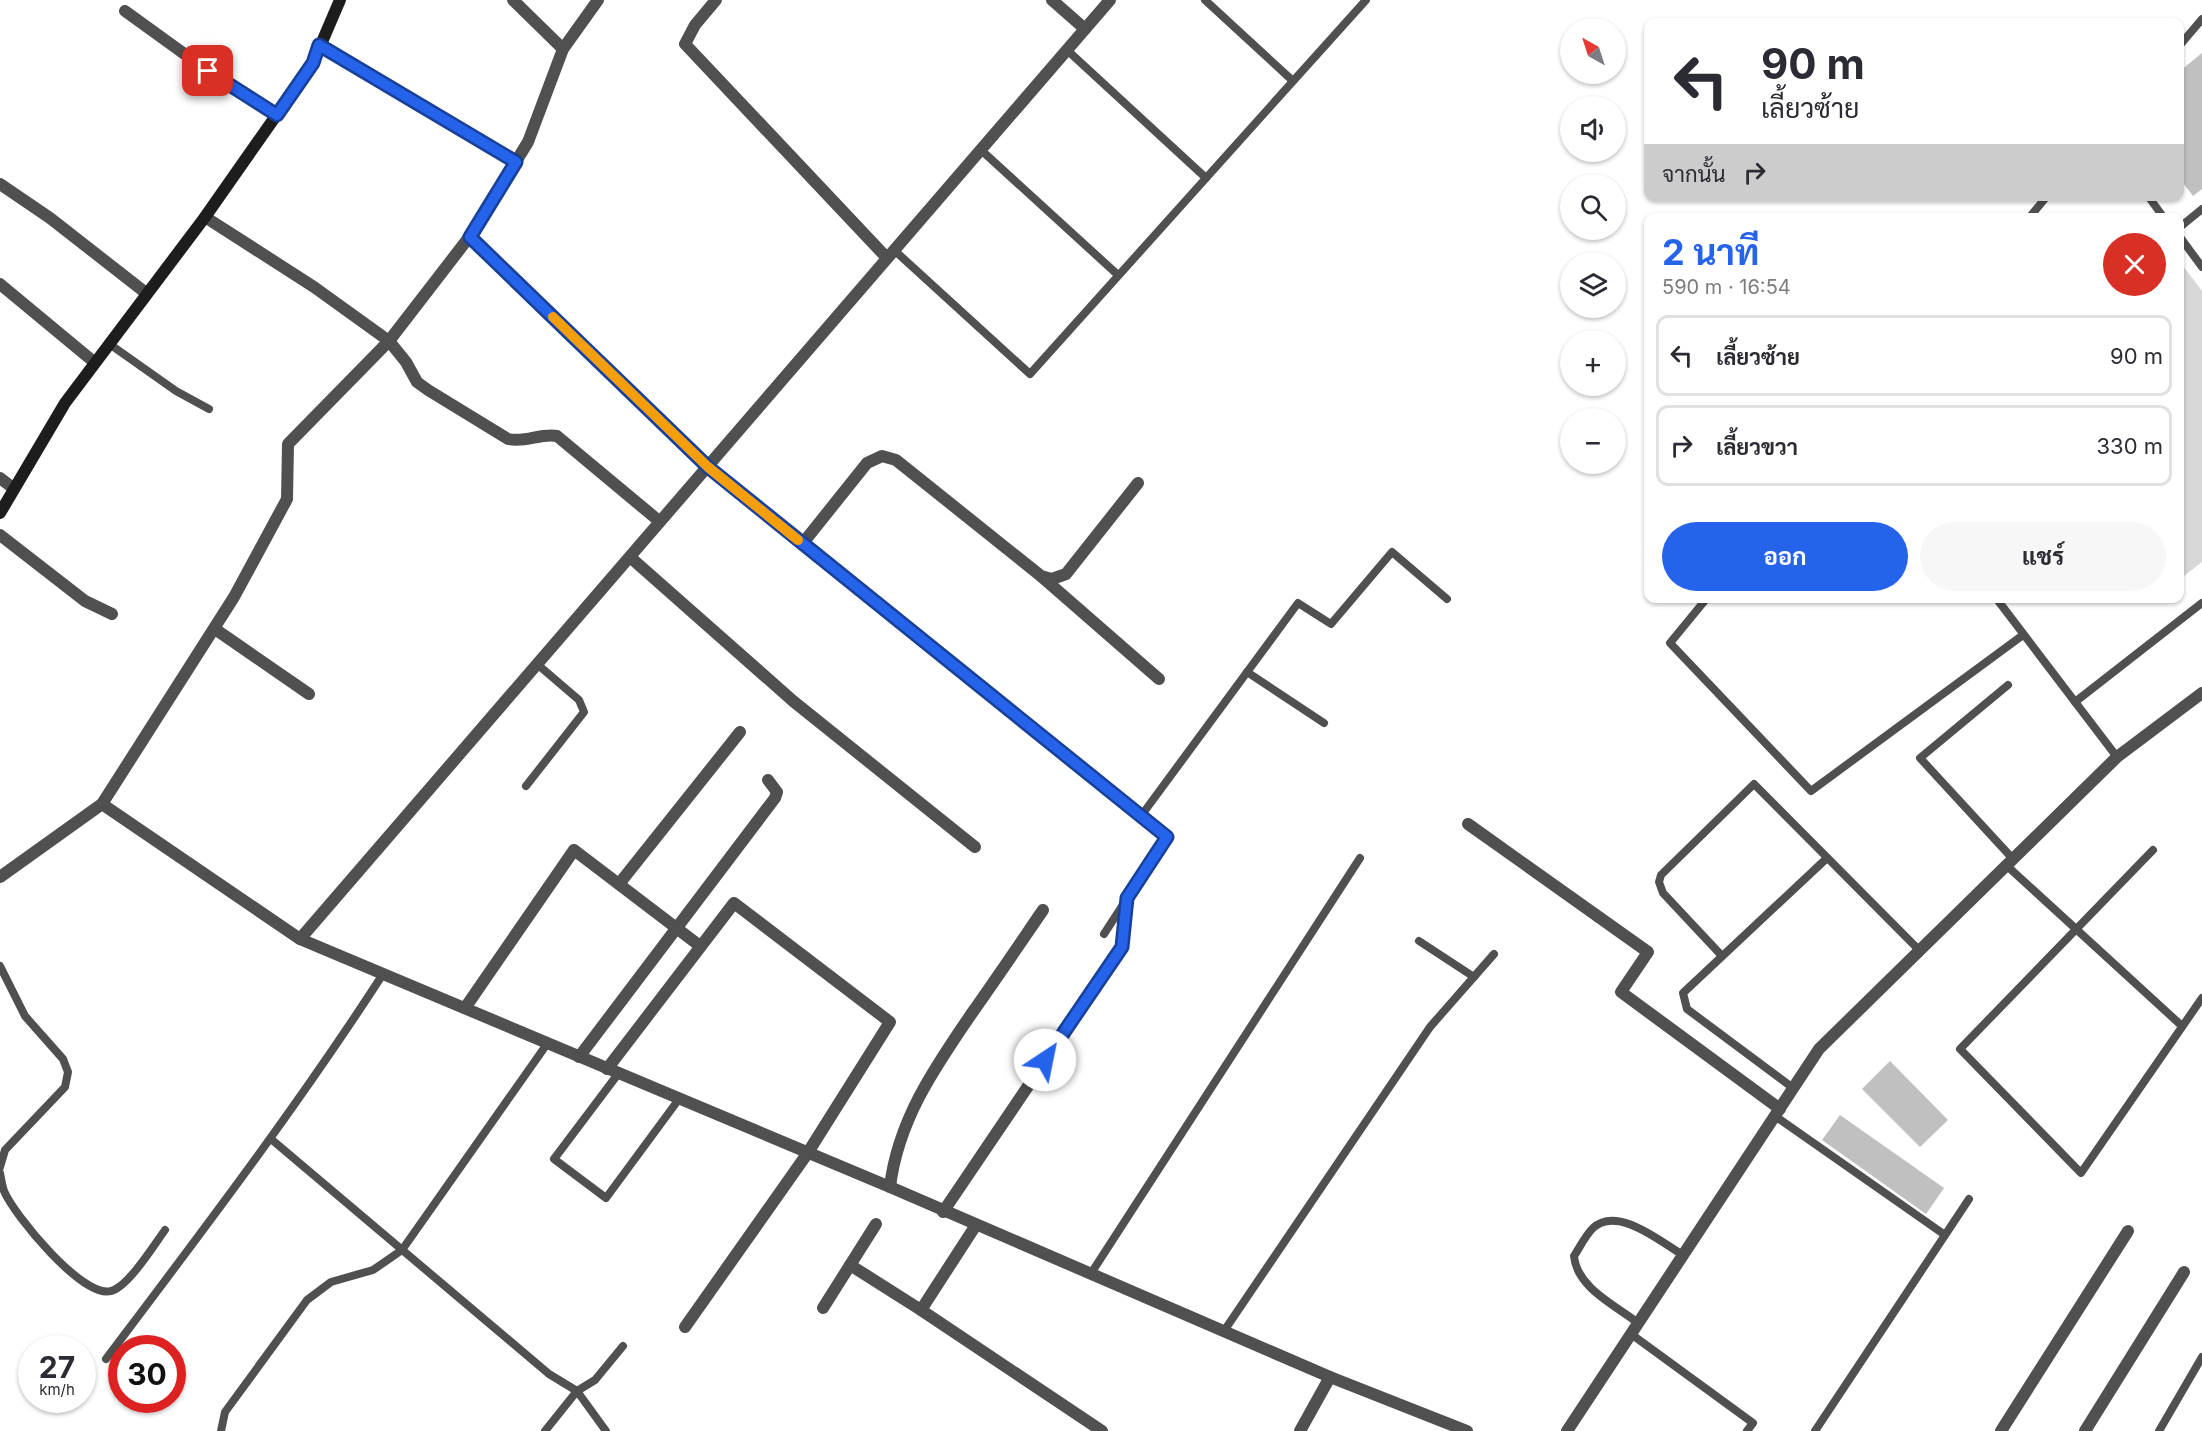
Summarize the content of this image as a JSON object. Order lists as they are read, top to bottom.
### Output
{
  "north": "top left",
  "page": {
    "map_buttons": ["+", "−"],
    "turn": ["90 m", "เลี้ยวซ้าย"],
    "then": "จากนั้น",
    "heading": ["2 นาที", "590 m · 16:54"],
    "list": [
      {
        "name": "เลี้ยวซ้าย",
        "value": "90 m"
      },
      {
        "name": "เลี้ยวขวา",
        "value": "330 m"
      }
    ],
    "buttons": ["ออก", "แชร์"],
    "speed": "27 km/h",
    "limit": "30"
  }
}
